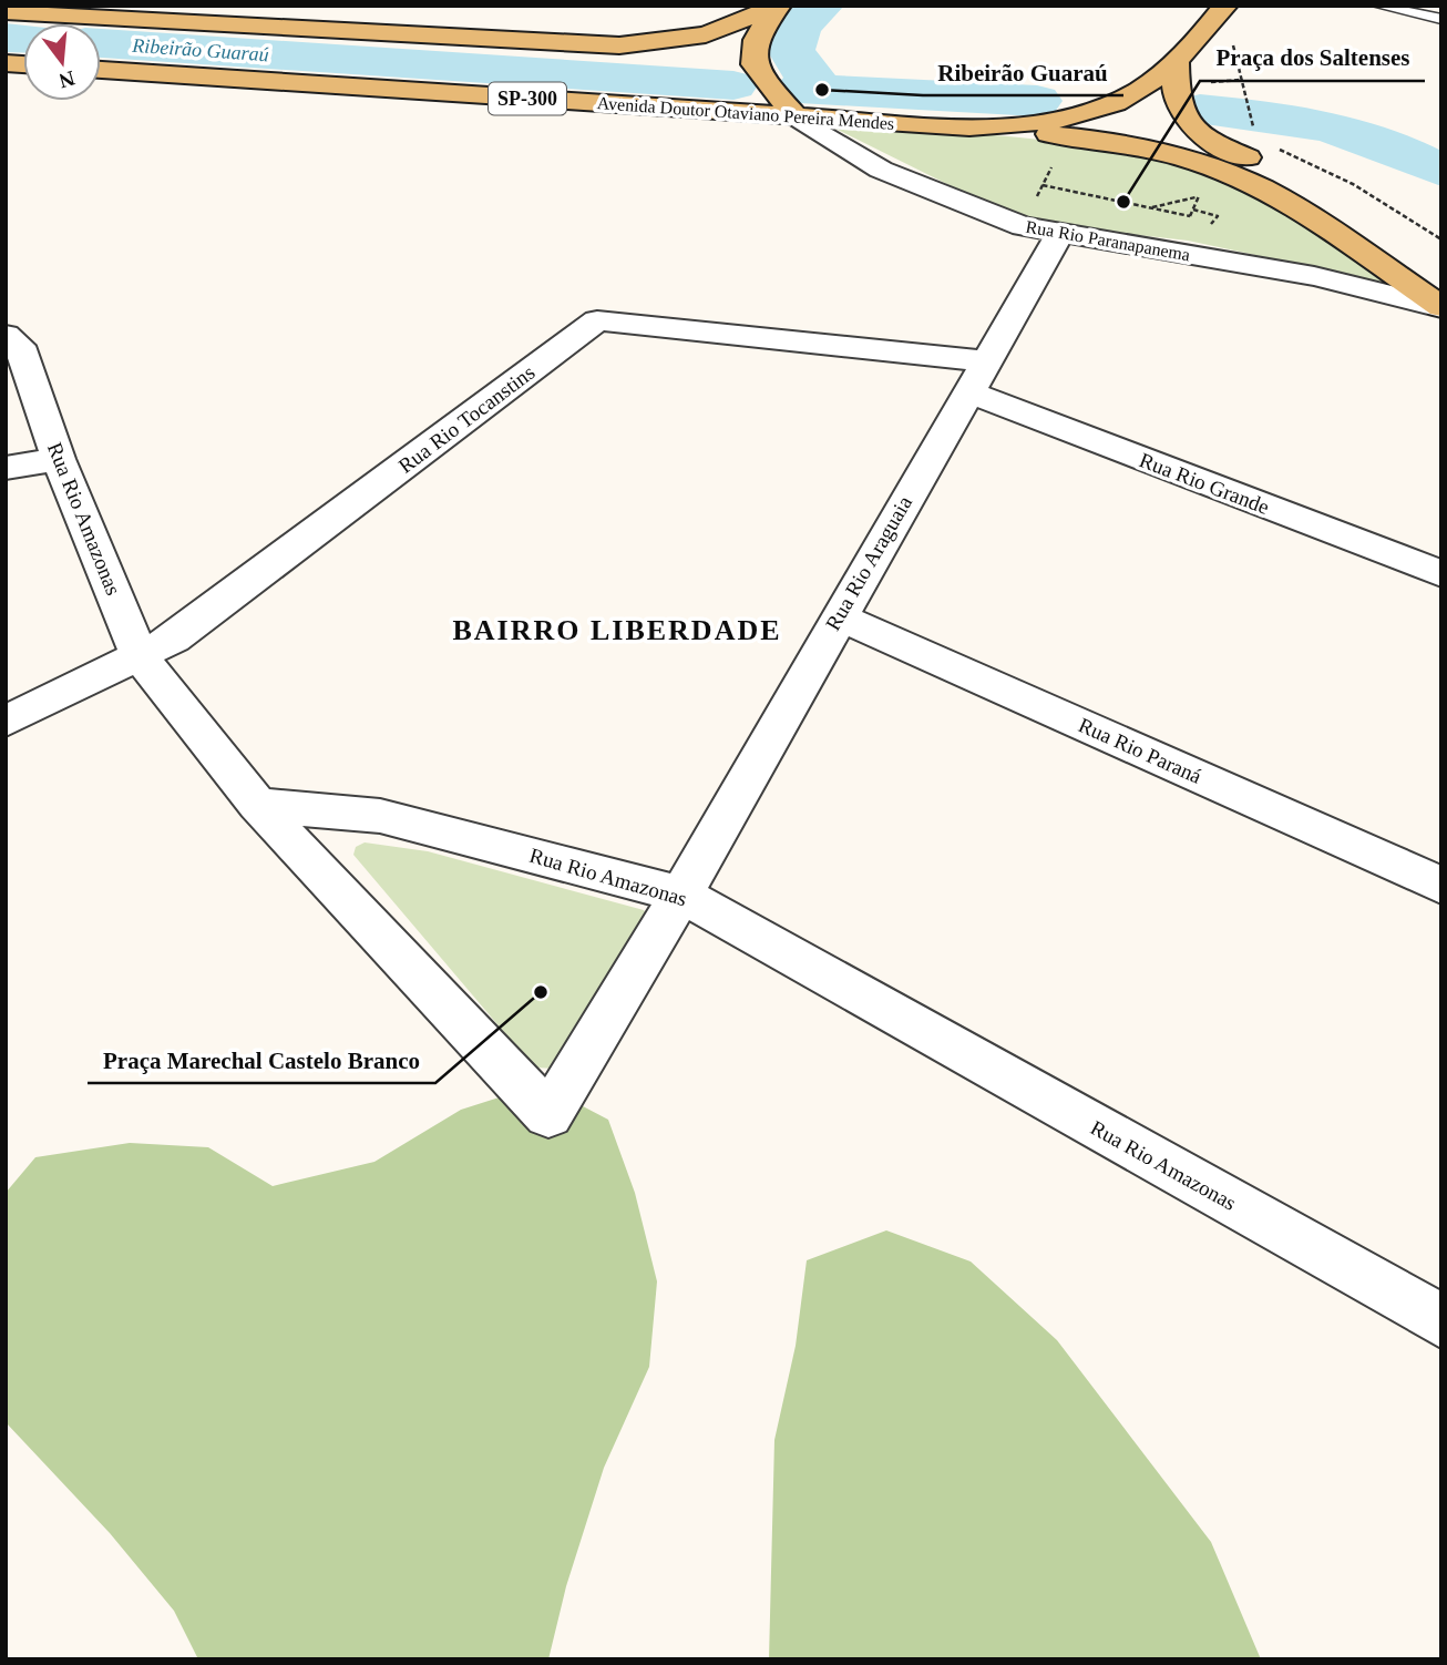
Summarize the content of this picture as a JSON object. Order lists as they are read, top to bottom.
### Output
{
  "streets": {
    "main road": ["SP-300", "Avenida Doutor Otaviano Pereira Mendes"],
    "street": [
      "Rua Rio Paranapanema",
      "Rua Rio Tocanstins",
      "Rua Rio Grande",
      "Rua Rio Amazonas",
      "Rua Rio Araguaia",
      "Rua Rio Paraná"
    ]
  },
  "crossings": [
    ["Avenida Doutor Otaviano Pereira Mendes", "Rua Rio Paranapanema"],
    ["Rua Rio Paranapanema", "Rua Rio Araguaia"],
    ["Rua Rio Tocanstins", "Rua Rio Grande"],
    ["Rua Rio Tocanstins", "Rua Rio Amazonas"],
    ["Rua Rio Tocanstins", "Rua Rio Araguaia"],
    ["Rua Rio Grande", "Rua Rio Araguaia"],
    ["Rua Rio Amazonas", "Rua Rio Araguaia"],
    ["Rua Rio Araguaia", "Rua Rio Paraná"]
  ],
  "districts": ["BAIRRO LIBERDADE"],
  "water": ["Ribeirão Guaraú"],
  "places": ["Ribeirão Guaraú", "Praça dos Saltenses", "Praça Marechal Castelo Branco"],
  "north": "bottom"
}
